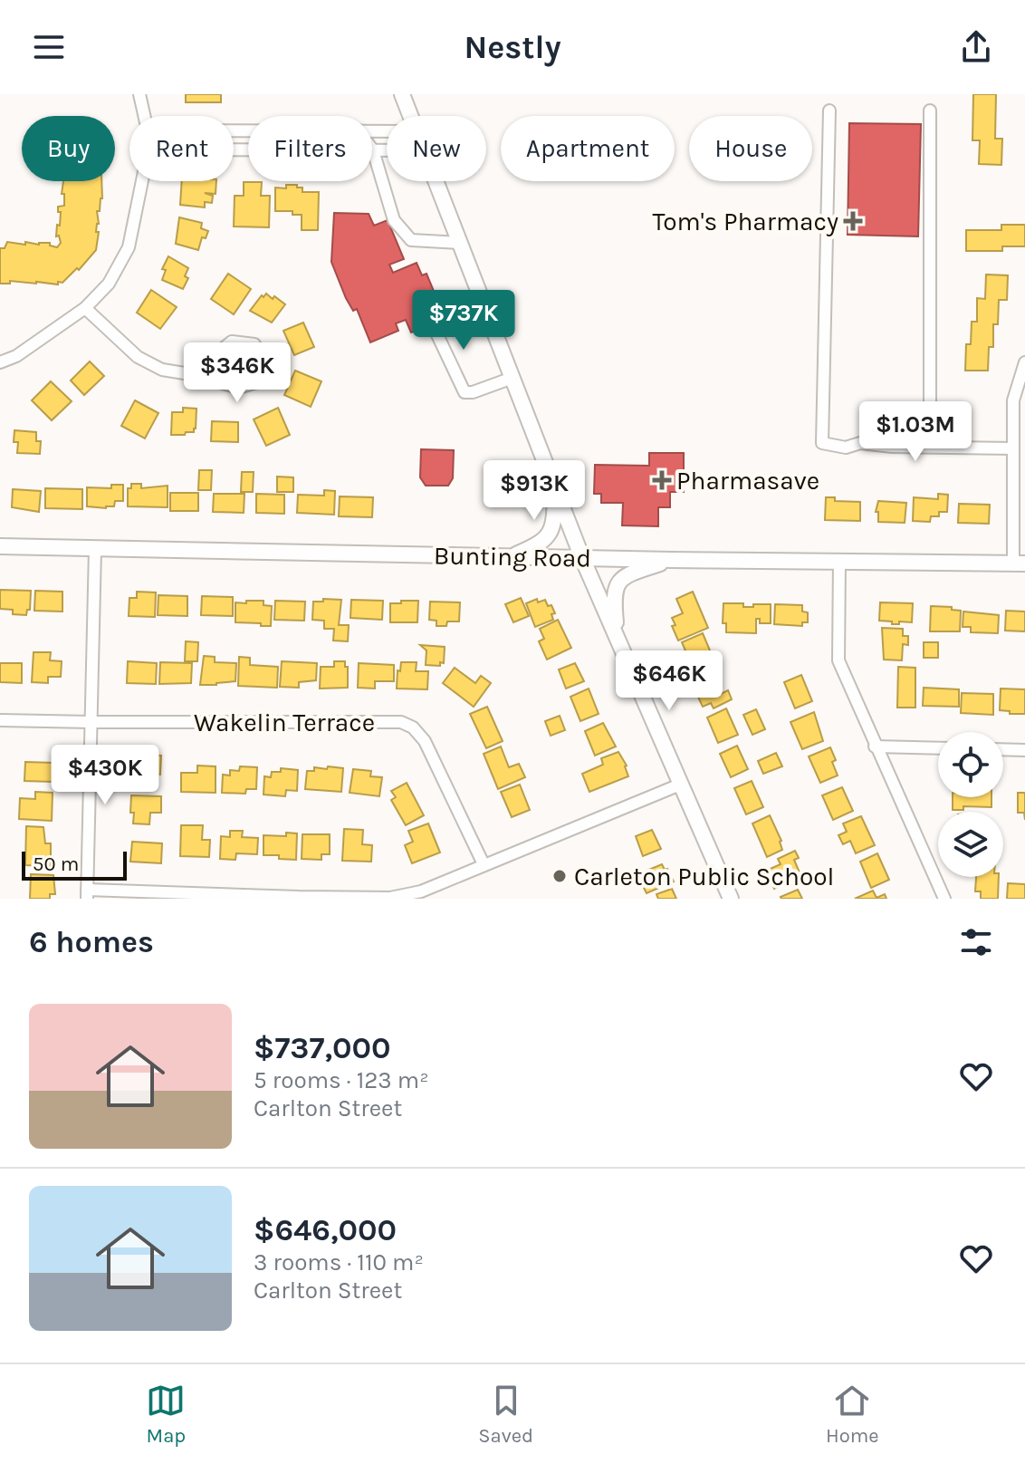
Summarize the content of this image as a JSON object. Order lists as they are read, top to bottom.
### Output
{
  "streets": {
    "main road": ["Bunting Road"],
    "street": ["Wakelin Terrace"]
  },
  "places": {
    "health": ["Tom's Pharmacy", "Pharmasave"],
    "other": ["Carleton Public School"]
  },
  "scale_bar": "50 m",
  "page": {
    "header": "Nestly",
    "chip": [
      "Buy",
      "Rent",
      "Filters",
      "New",
      "Apartment",
      "House"
    ],
    "price": [
      "$737K",
      "$346K",
      "$1.03M",
      "$913K",
      "$646K",
      "$430K"
    ],
    "scale": "50 m",
    "heading": "6 homes",
    "list": [
      {
        "name": "$737,000",
        "note": "5 rooms · 123 m² · Carlton Street"
      },
      {
        "name": "$646,000",
        "note": "3 rooms · 110 m² · Carlton Street"
      }
    ],
    "tabs": ["Map", "Saved", "Home"]
  }
}
